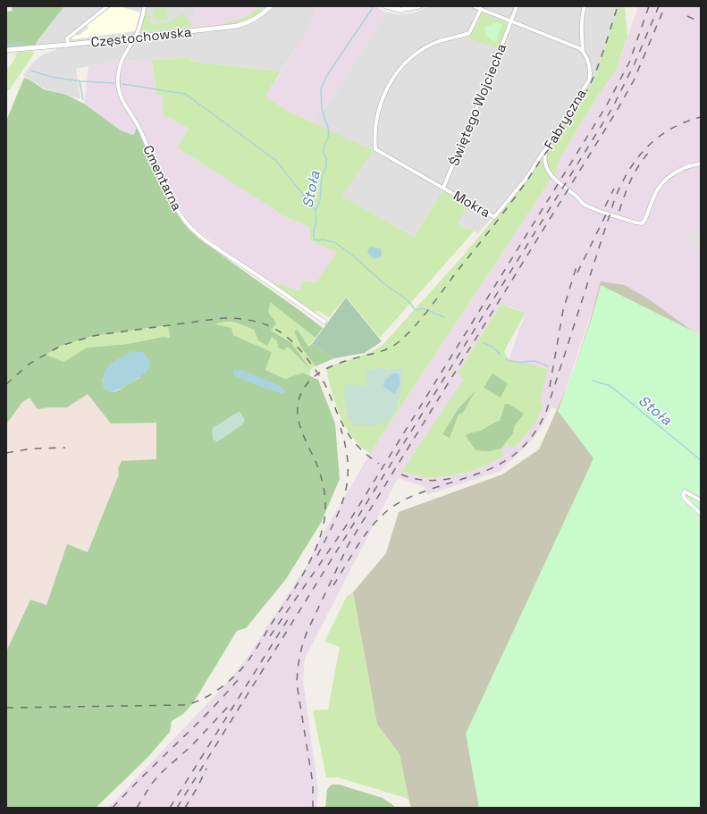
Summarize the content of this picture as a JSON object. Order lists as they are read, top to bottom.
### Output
{
  "streets": {
    "street": [
      "Częstochowska",
      "Świętego Wojciecha",
      "Fabryczna",
      "Cmentarna",
      "Mokra"
    ]
  },
  "crossings": [
    ["Częstochowska", "Cmentarna"],
    ["Świętego Wojciecha", "Mokra"],
    ["Fabryczna", "Mokra"]
  ],
  "water": ["Stoła"]
}
